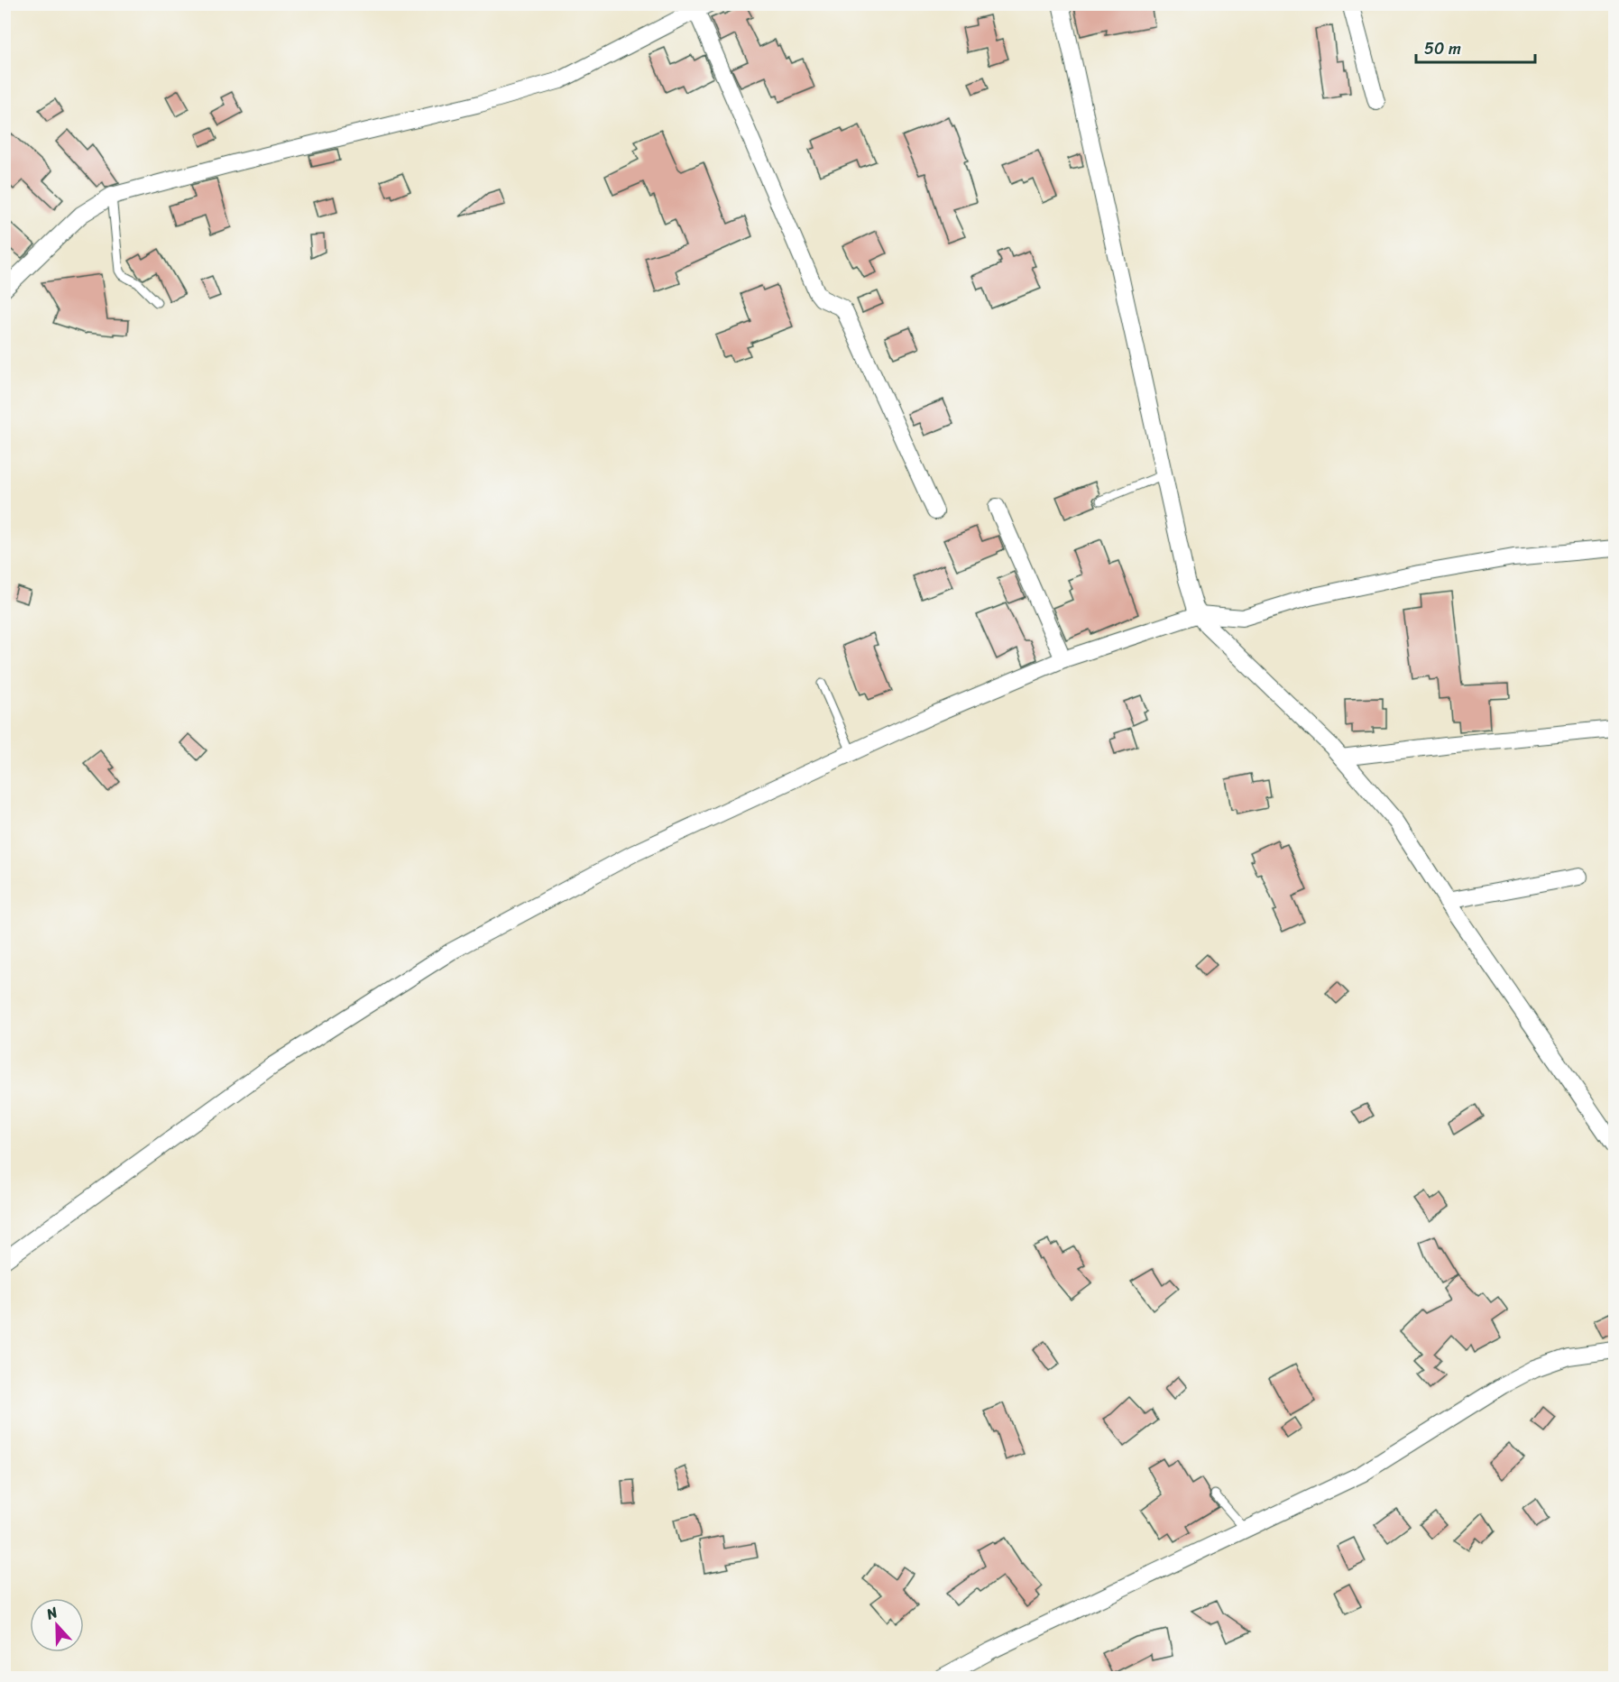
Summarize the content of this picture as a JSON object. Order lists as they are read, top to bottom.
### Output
{
  "scale_bar": "50 m",
  "north": "top"
}
